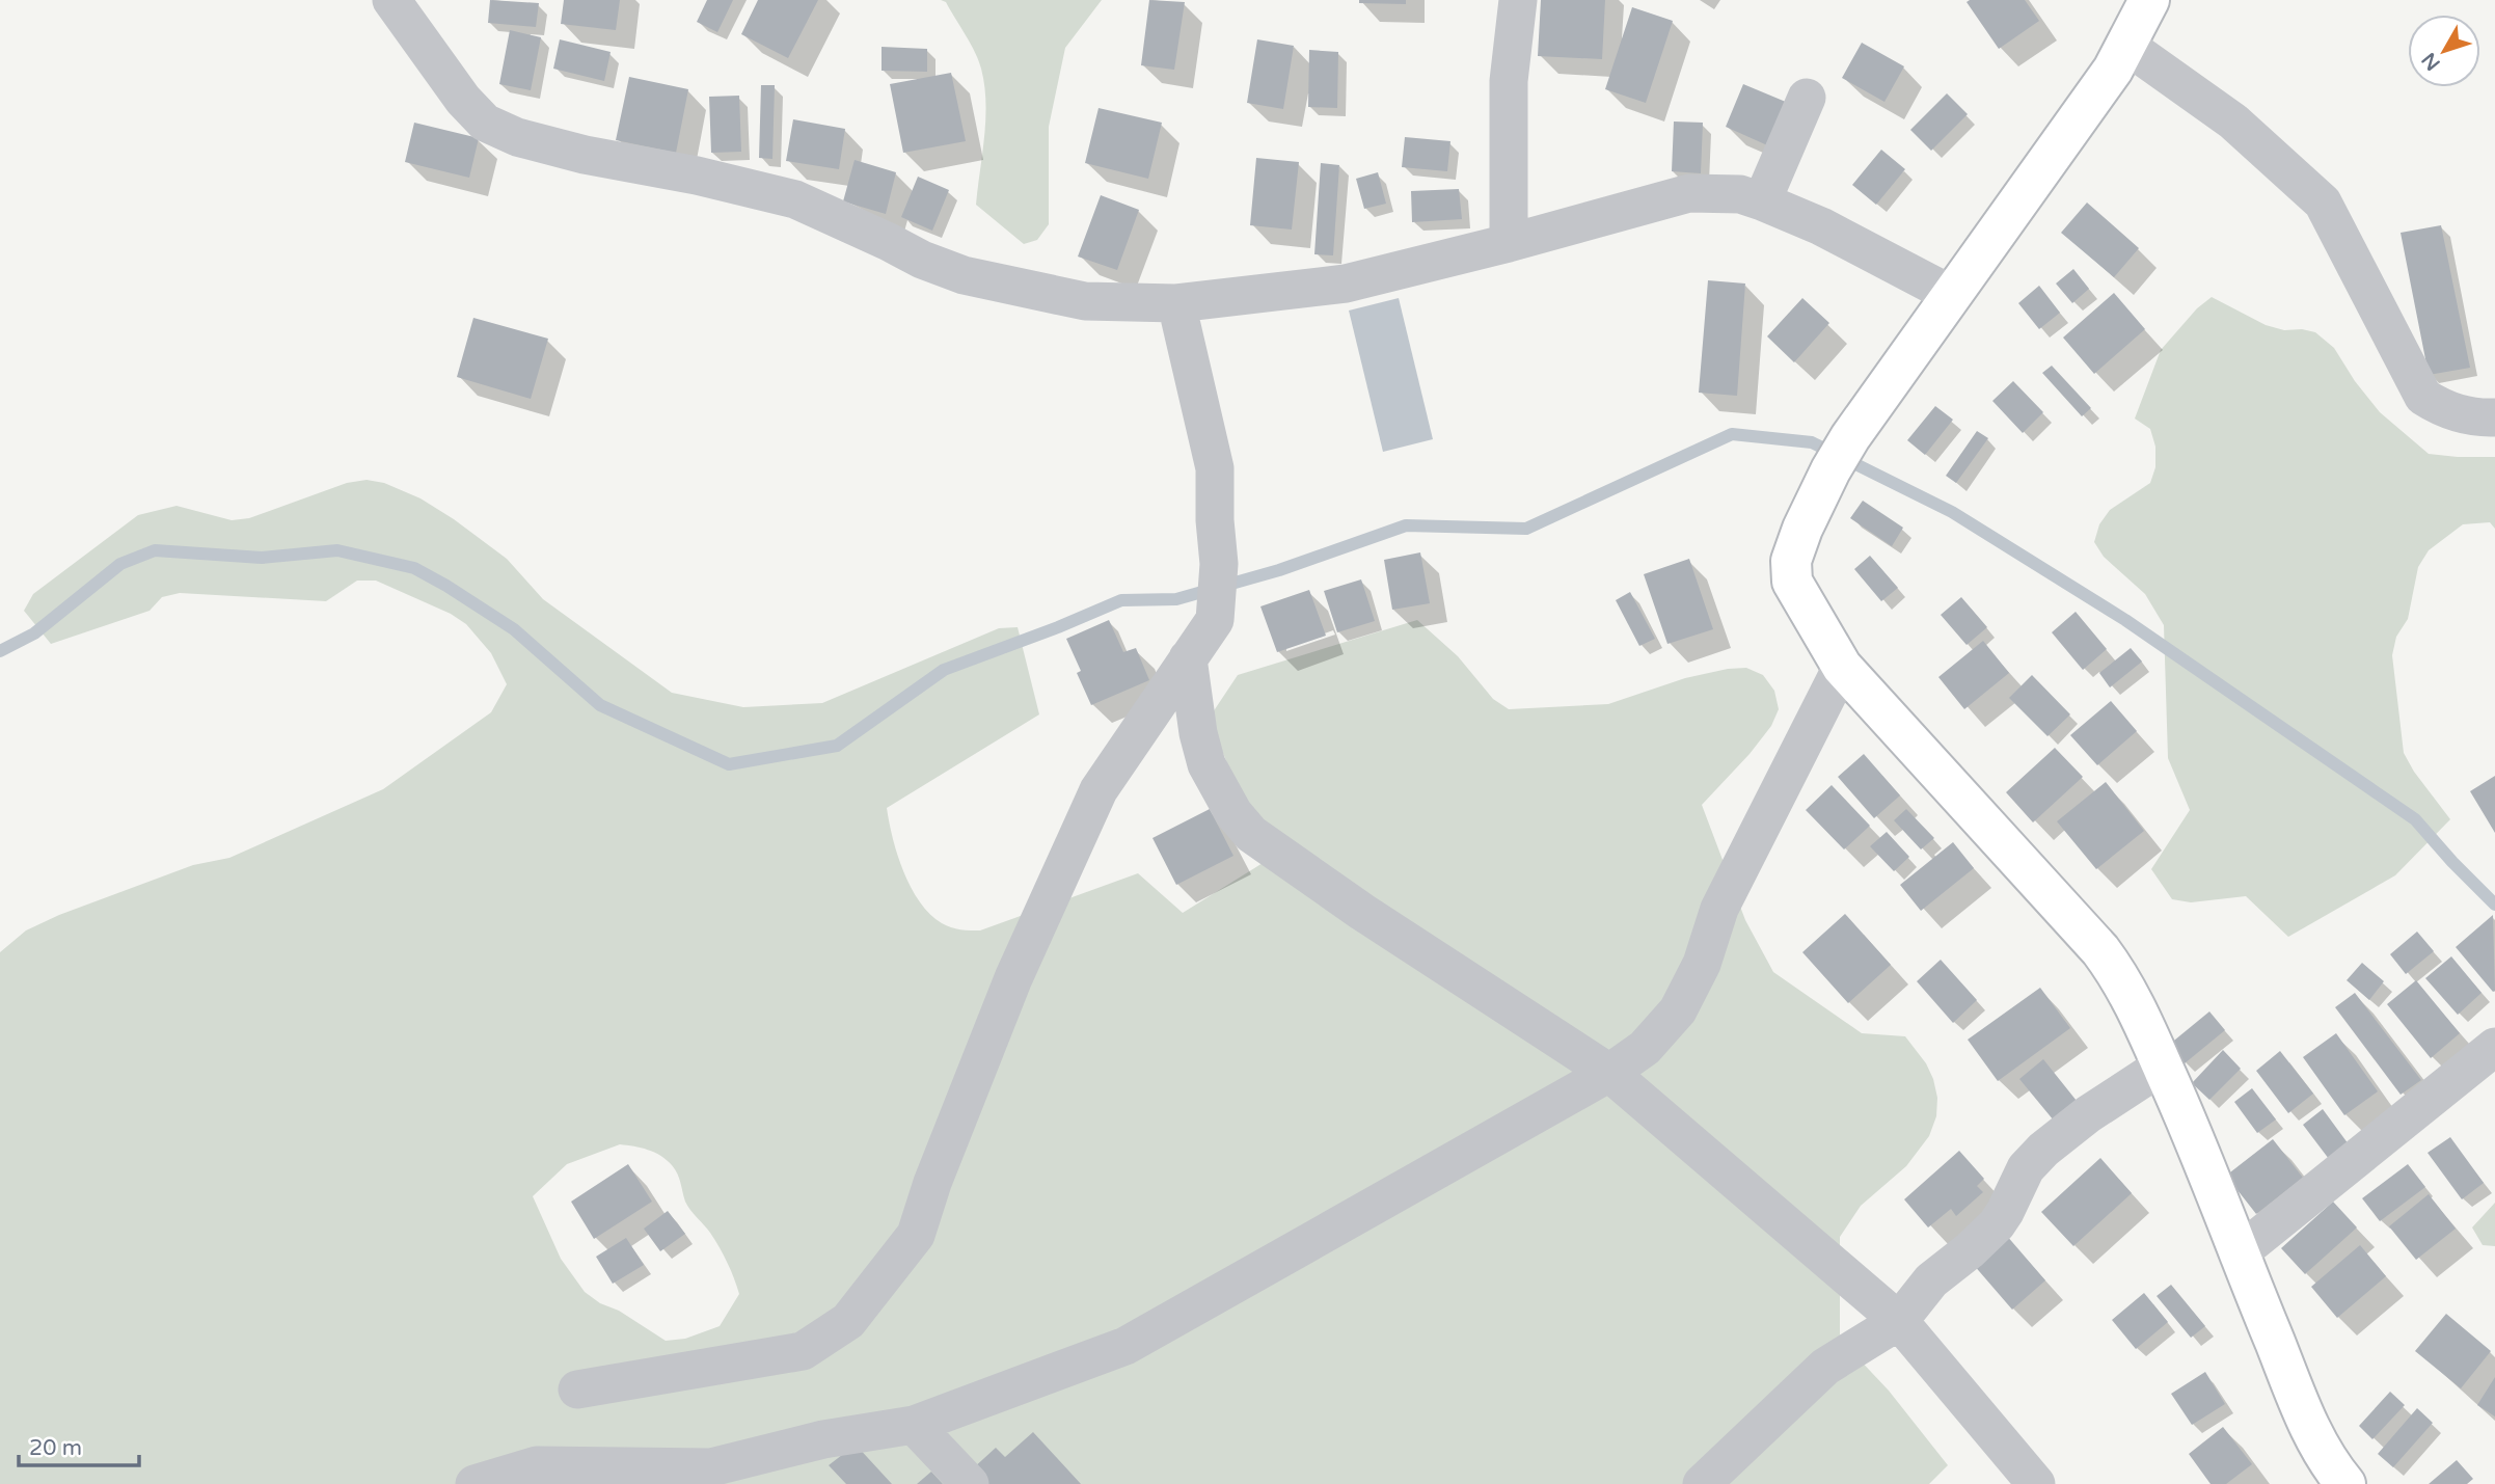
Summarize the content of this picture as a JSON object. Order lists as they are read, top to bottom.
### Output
{
  "scale_bar": "20 m",
  "north": "bottom left"
}
